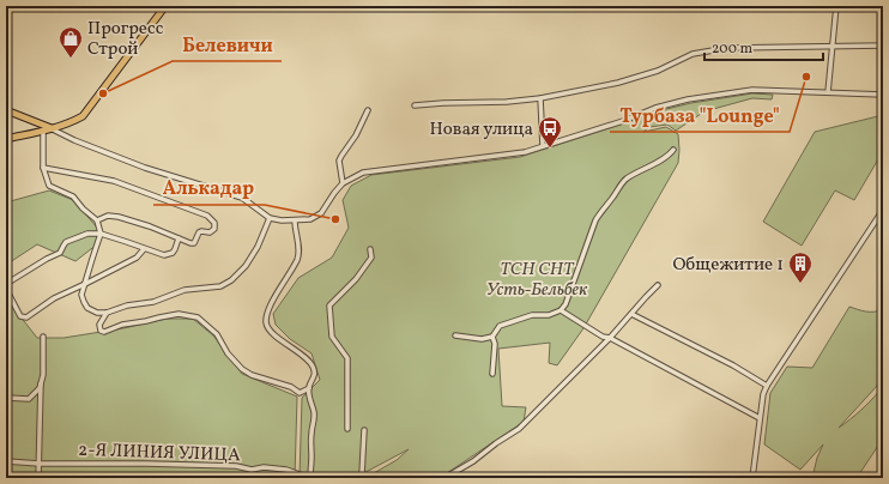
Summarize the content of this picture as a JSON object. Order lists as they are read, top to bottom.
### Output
{
  "streets": {
    "street": ["2-Я ЛИНИЯ УЛИЦА"]
  },
  "parks": ["ТСН СНТ Усть-Бельбек"],
  "places": {
    "shop": ["Прогресс Строй"],
    "other": ["Турбаза \"Lounge\"", "Белевичи", "Алькадар"],
    "bus stop": ["Новая улица"],
    "building": ["Общежитие 1"]
  },
  "scale_bar": "200 m"
}
